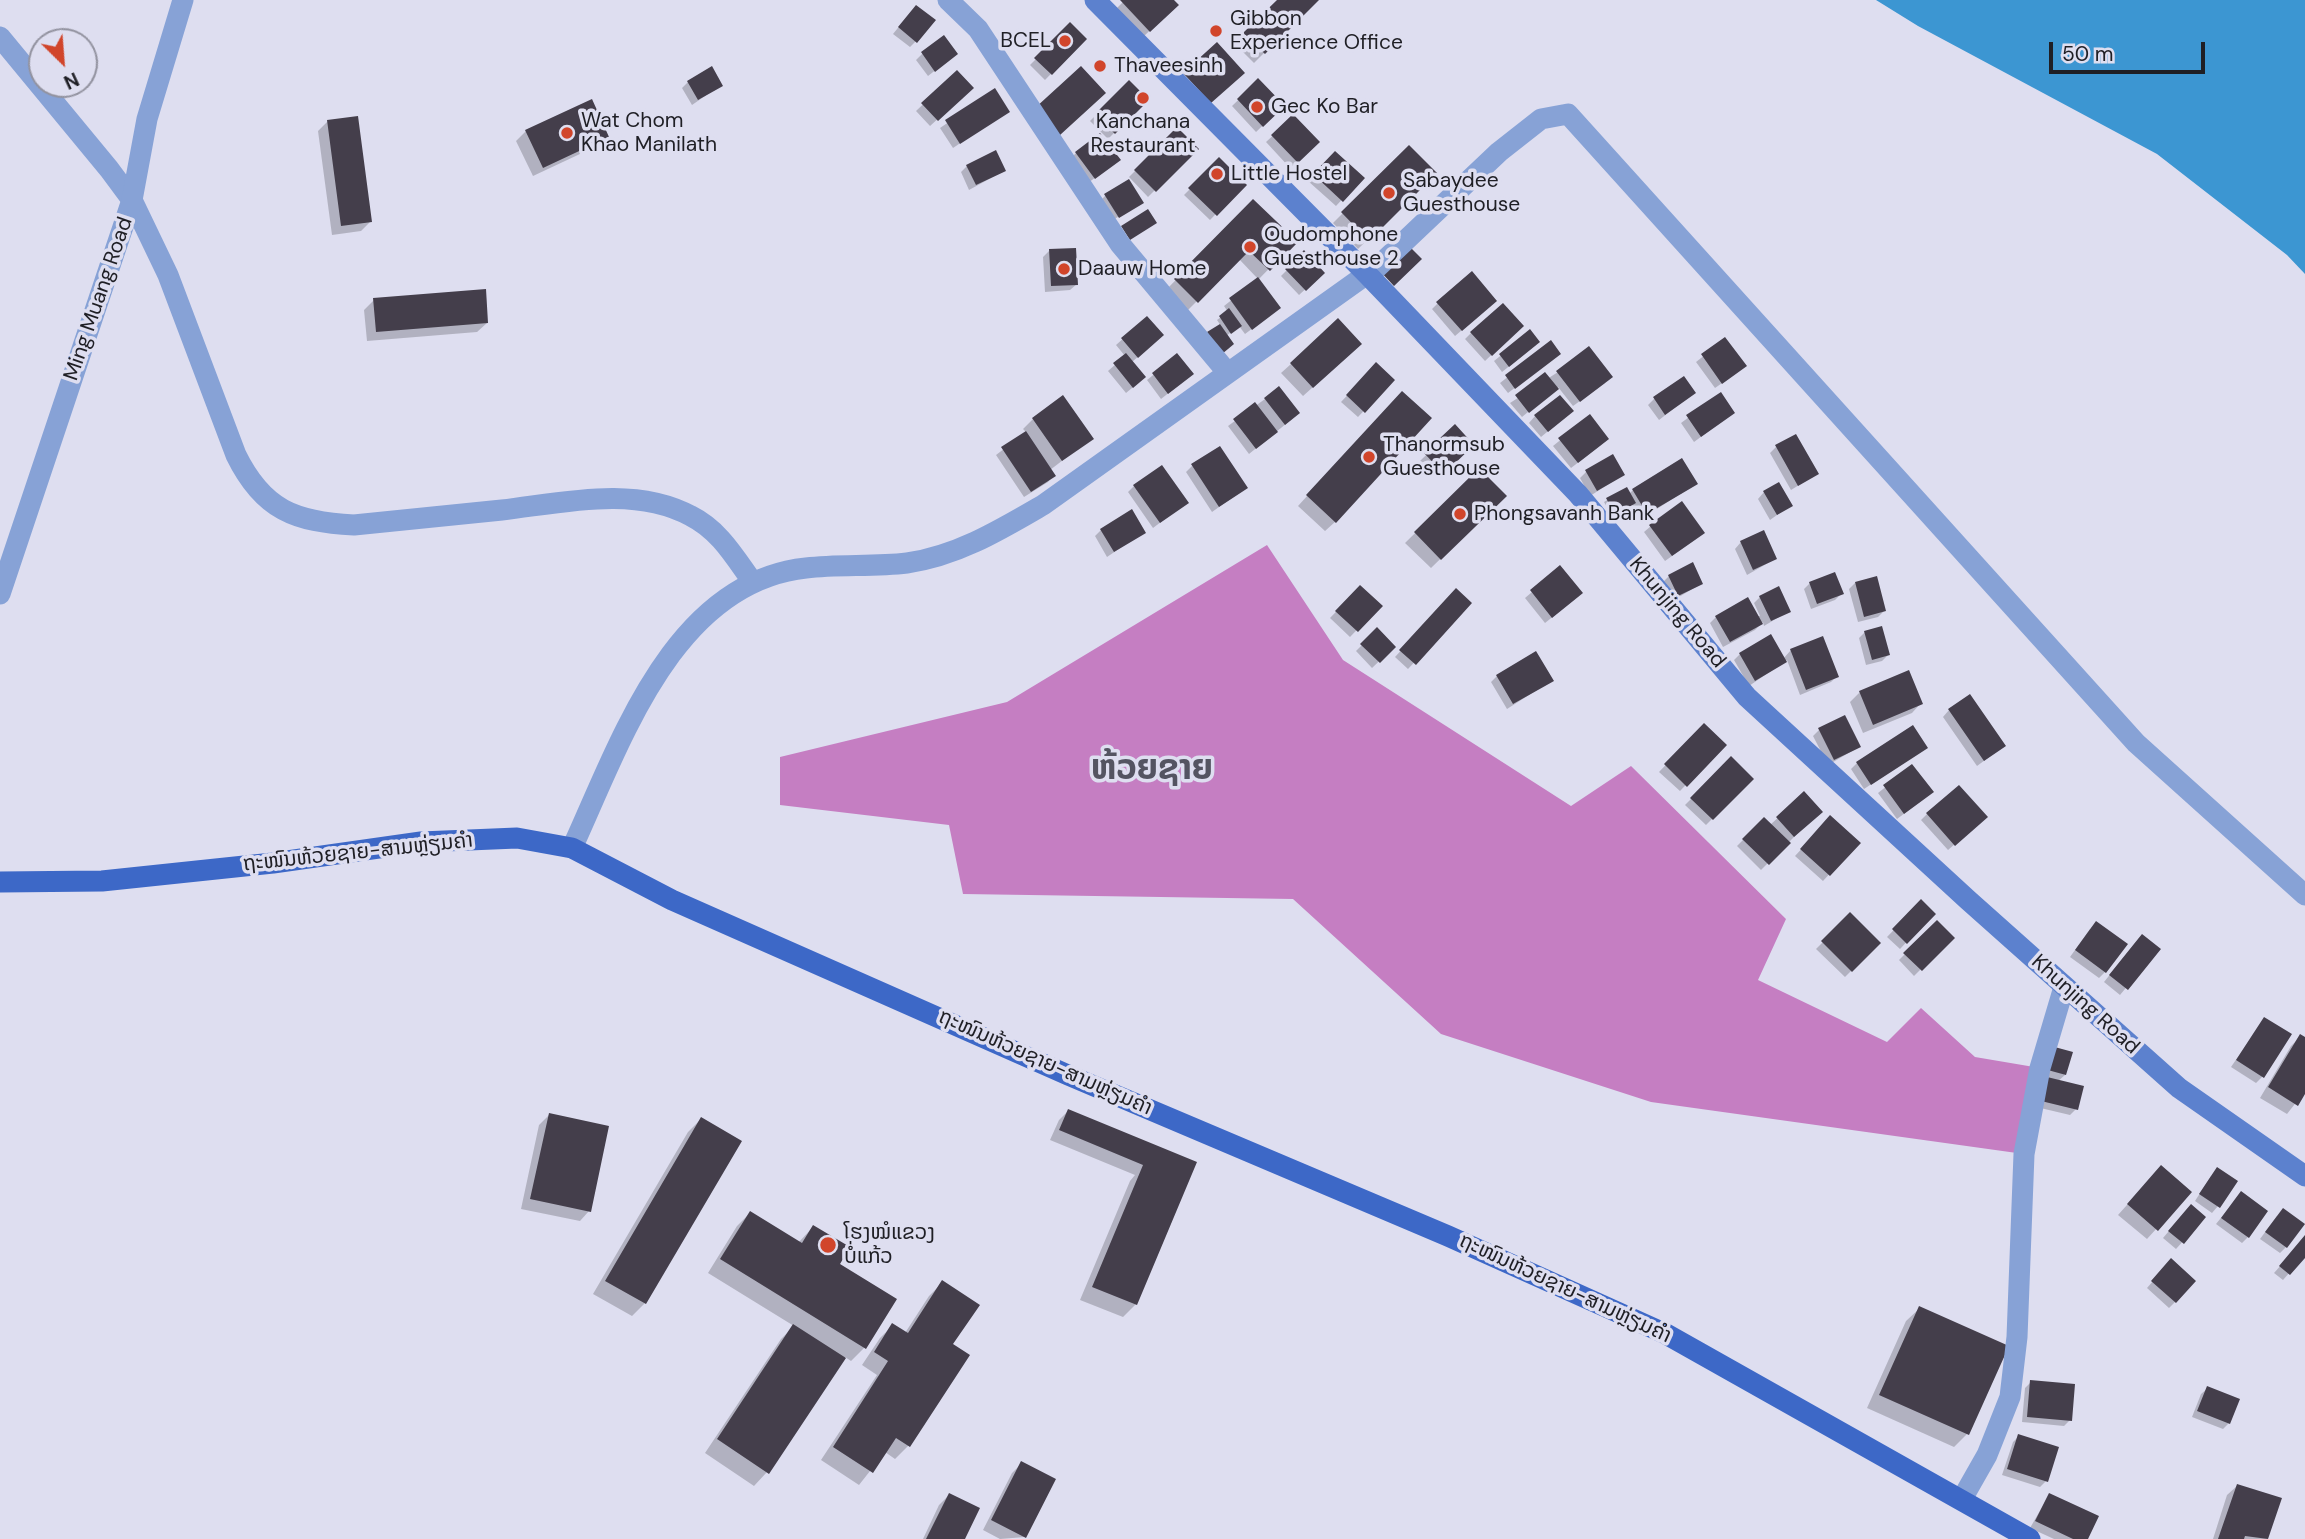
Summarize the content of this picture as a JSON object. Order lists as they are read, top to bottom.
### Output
{
  "streets": {
    "main road": ["Khunjing Road", "ຖະໜົນຫ້ວຍຊາຍ-ສາມຫຼ່ຽມຄຳ"],
    "street": ["Ming Muang Road"]
  },
  "districts": ["ຫ້ວຍຊາຍ"],
  "places": [
    "Gibbon Experience Office",
    "BCEL",
    "Thaveesinh",
    "Kanchana Restaurant",
    "Gec Ko Bar",
    "Wat Chom Khao Manilath",
    "Little Hostel",
    "Sabaydee Guesthouse",
    "Oudomphone Guesthouse 2",
    "Daauw Home",
    "Thanormsub Guesthouse",
    "Phongsavanh Bank",
    "ໂຮງໝໍແຂວງ ບໍ່ແກ້ວ"
  ],
  "scale_bar": "50 m",
  "north": "bottom right"
}
